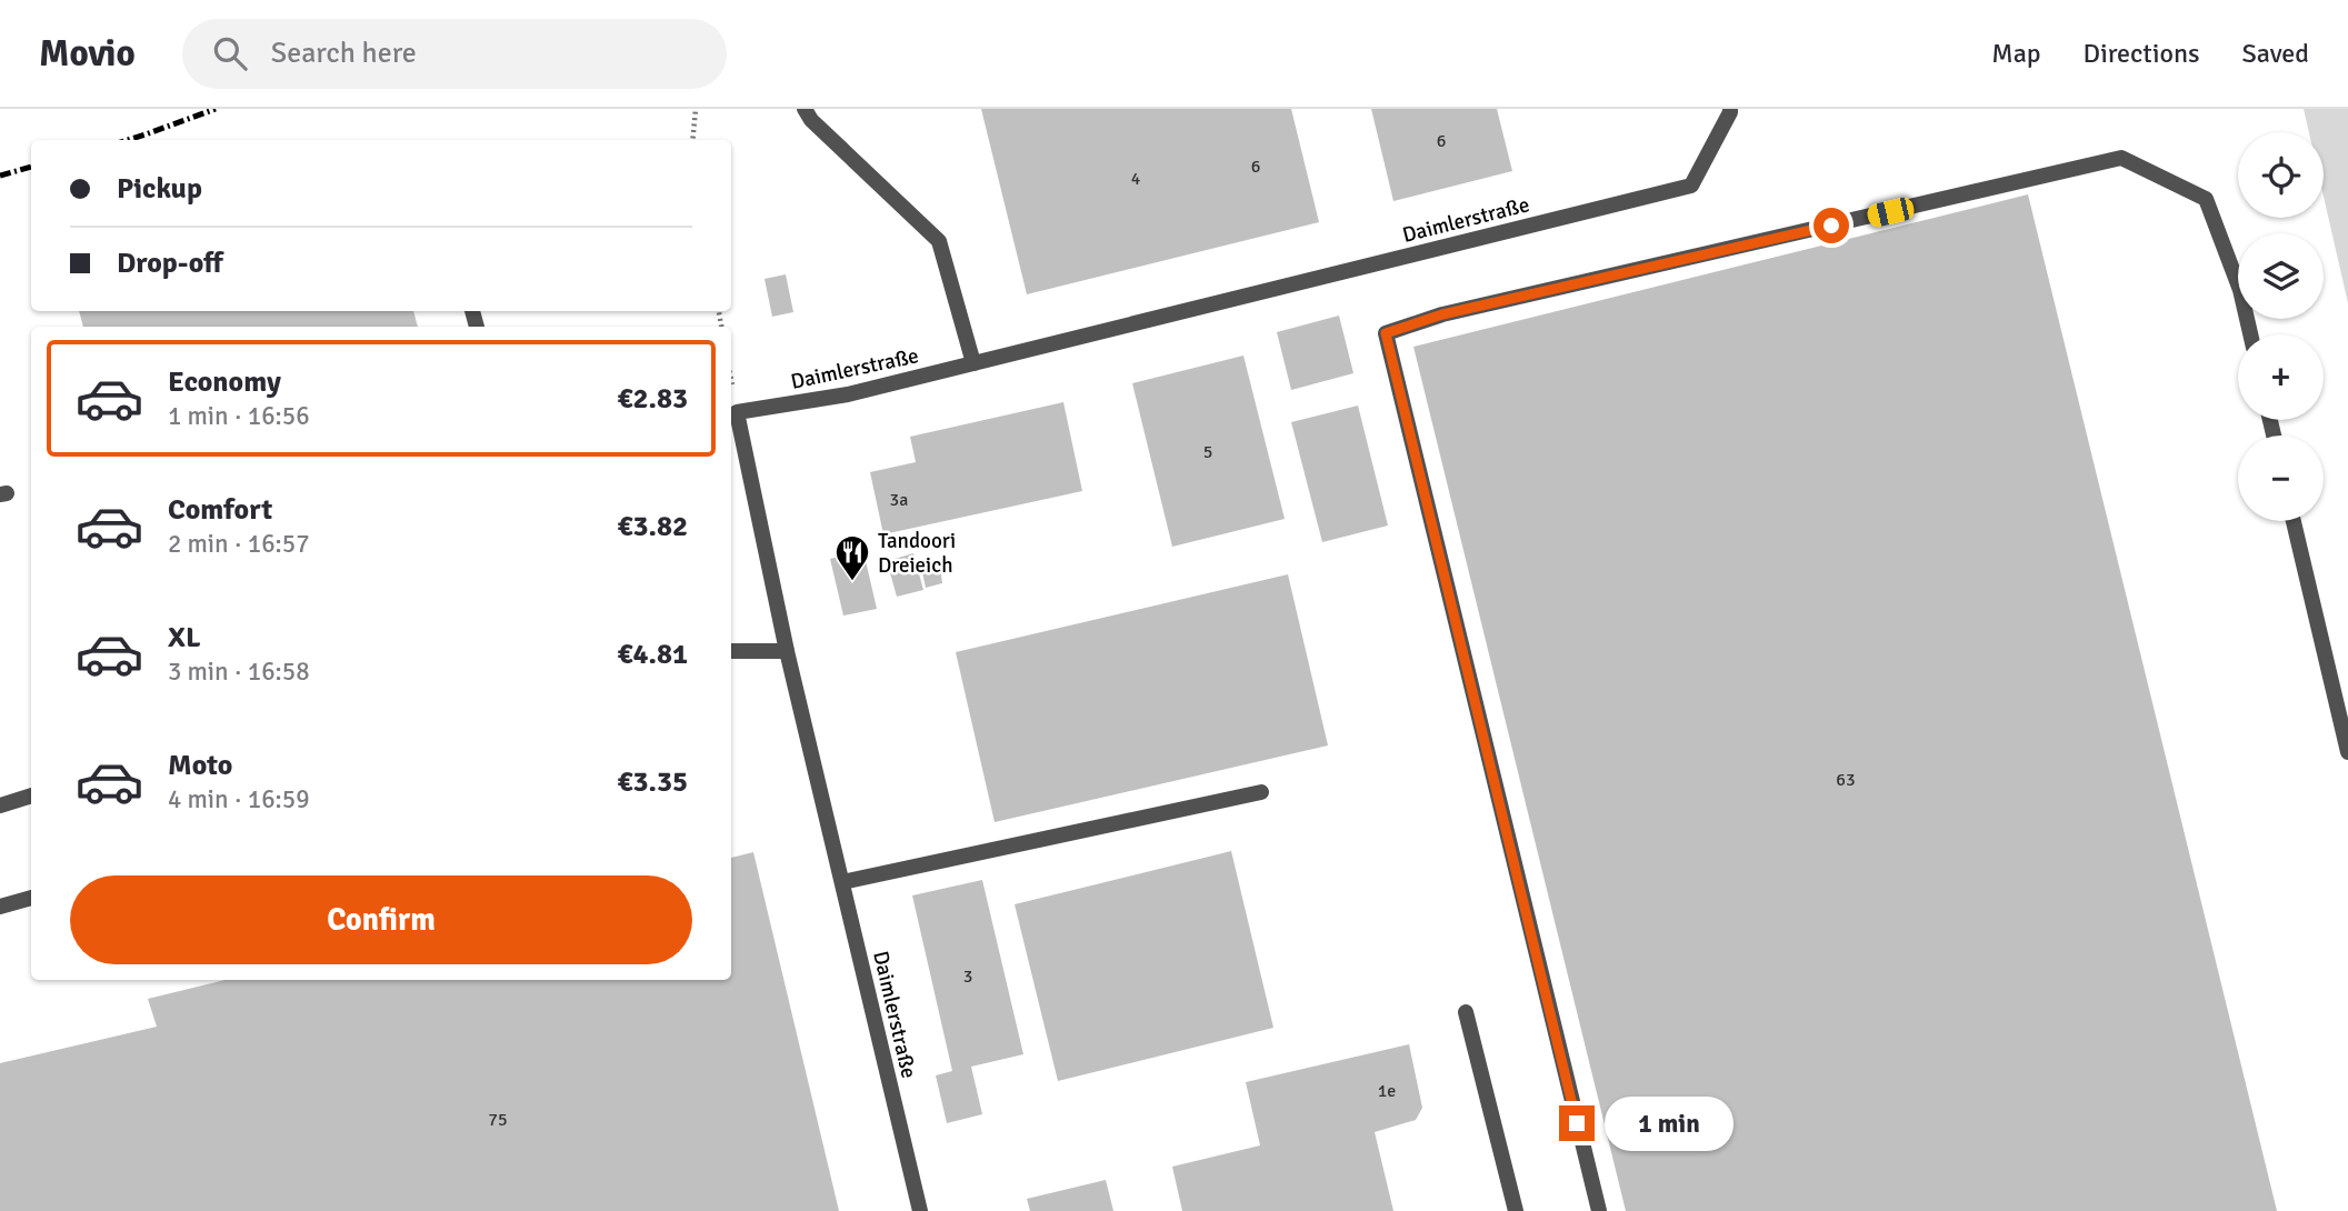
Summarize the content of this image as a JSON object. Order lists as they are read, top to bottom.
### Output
{
  "streets": {
    "street": ["Daimlerstraße"]
  },
  "places": {
    "restaurant": ["Tandoori Dreieich"]
  },
  "house_numbers": [
    "6",
    "6",
    "4",
    "5",
    "3a",
    "63",
    "3",
    "1e",
    "75"
  ],
  "page": {
    "header": "Movio",
    "search": "Search here",
    "nav": ["Map", "Directions", "Saved"],
    "map_buttons": ["+", "−"],
    "banner": ["Pickup", "Drop-off"],
    "list": [
      {
        "name": "Economy",
        "note": "1 min · 16:56",
        "value": "€2.83"
      },
      {
        "name": "Comfort",
        "note": "2 min · 16:57",
        "value": "€3.82"
      },
      {
        "name": "XL",
        "note": "3 min · 16:58",
        "value": "€4.81"
      },
      {
        "name": "Moto",
        "note": "4 min · 16:59",
        "value": "€3.35"
      }
    ],
    "buttons": "Confirm",
    "bubble": "1 min"
  }
}
